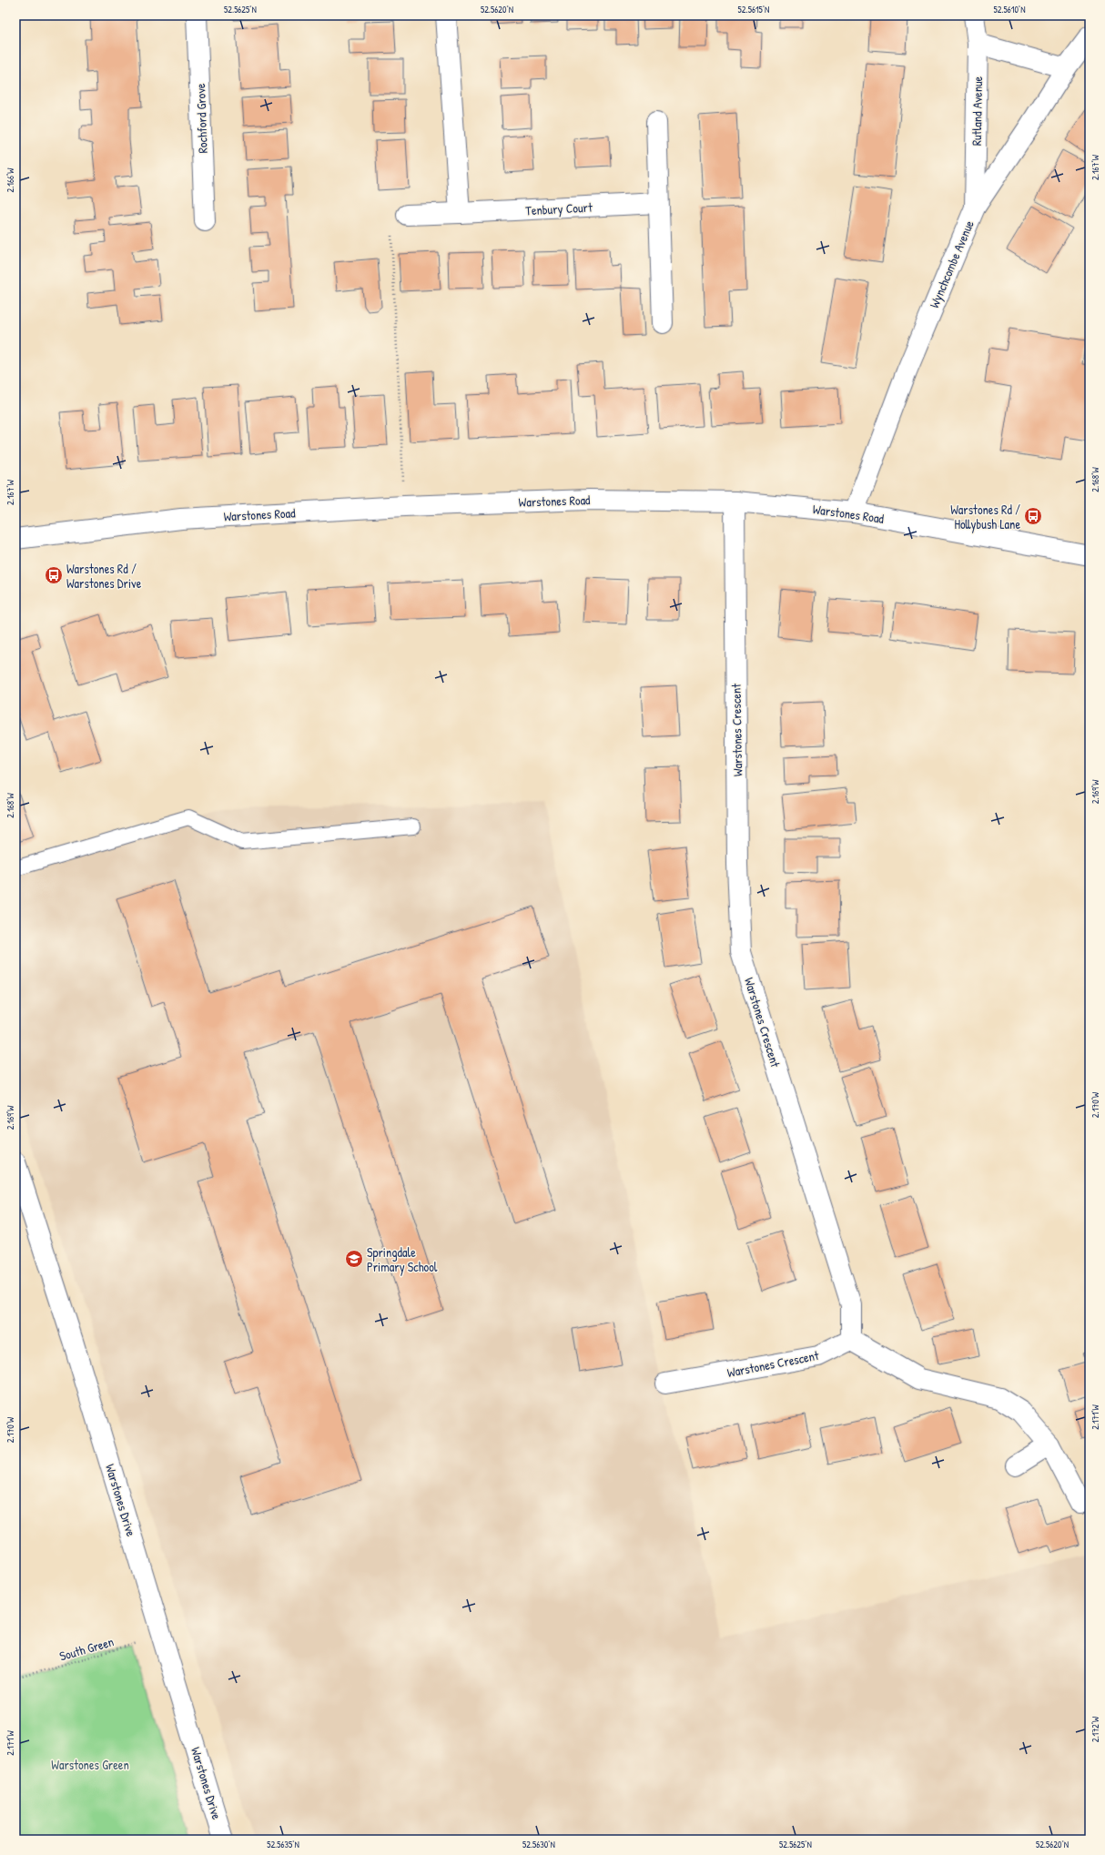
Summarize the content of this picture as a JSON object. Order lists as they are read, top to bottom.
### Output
{
  "streets": {
    "street": [
      "Rutland Avenue",
      "Rochford Grove",
      "Tenbury Court",
      "Wynchcombe Avenue",
      "Warstones Road",
      "Warstones Crescent",
      "Warstones Drive"
    ],
    "path": ["South Green"]
  },
  "crossings": [
    ["Rutland Avenue", "Wynchcombe Avenue"],
    ["Wynchcombe Avenue", "Warstones Road"],
    ["Warstones Road", "Warstones Crescent"],
    ["Warstones Drive", "South Green"]
  ],
  "parks": ["Warstones Green"],
  "places": {
    "bus stop": ["Warstones Rd / Hollybush Lane", "Warstones Rd / Warstones Drive"],
    "school or university": ["Springdale Primary School"]
  },
  "coordinates": [
    "52.5625°N",
    "52.5620°N",
    "52.5615°N",
    "52.5610°N",
    "2.167°W",
    "2.166°W",
    "2.168°W",
    "2.169°W",
    "2.170°W",
    "2.171°W",
    "2.172°W",
    "52.5635°N",
    "52.5630°N"
  ]
}
